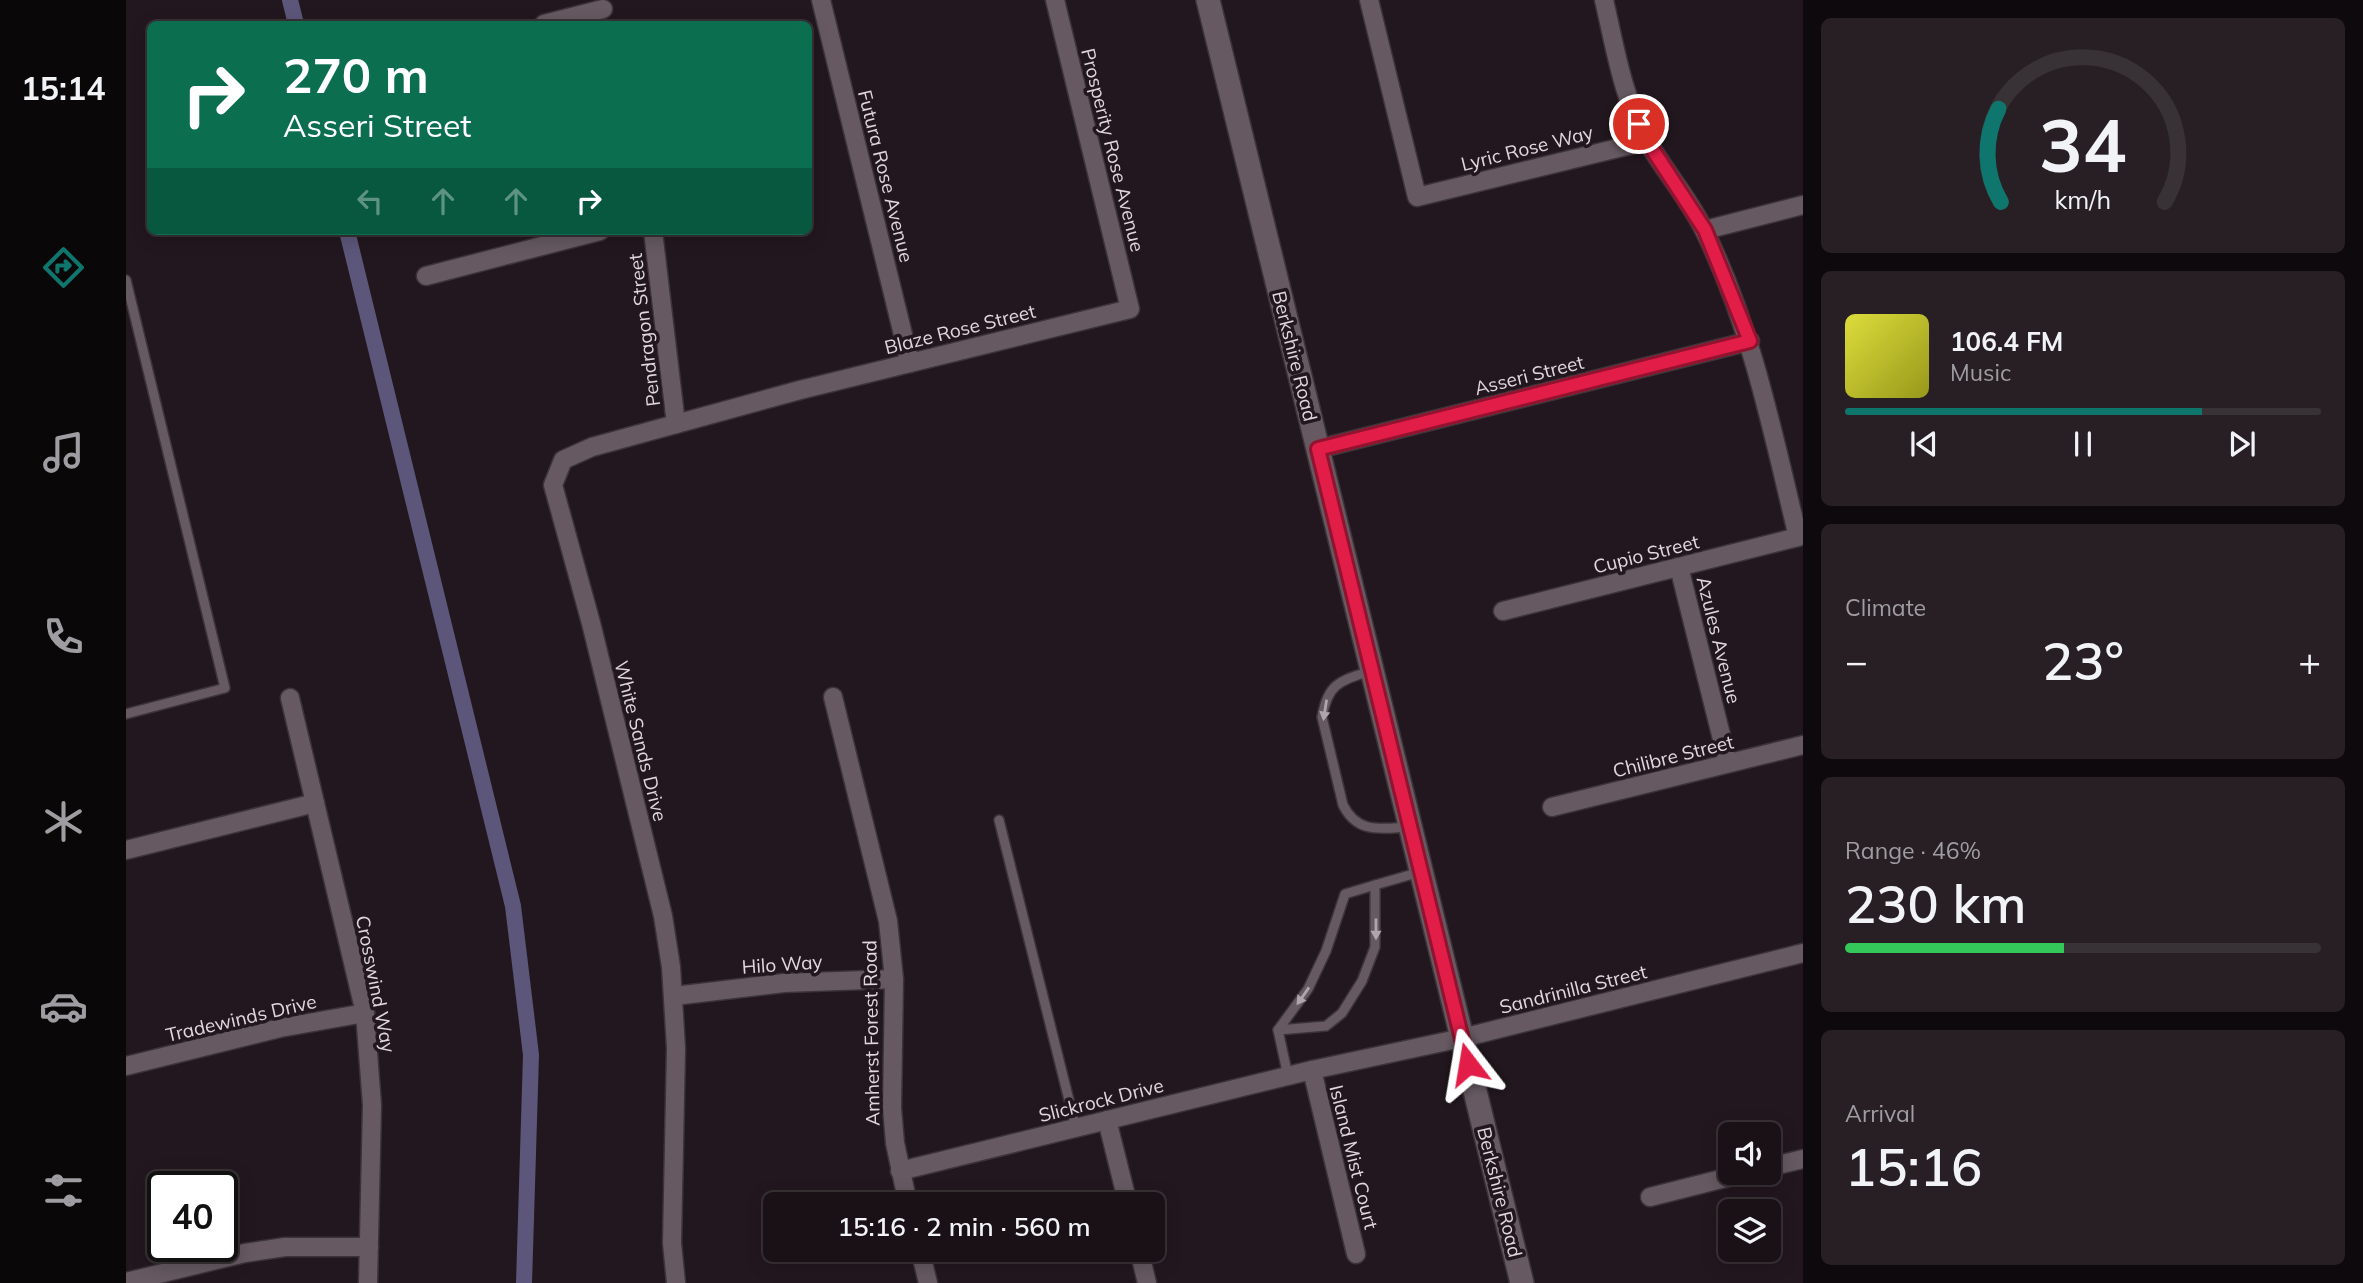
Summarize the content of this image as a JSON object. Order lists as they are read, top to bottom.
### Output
{
  "streets": {
    "street": [
      "Lyric Rose Way",
      "Prosperity Rose Avenue",
      "Futura Rose Avenue",
      "Blaze Rose Street",
      "Pendragon Street",
      "Berkshire Road",
      "Asseri Street",
      "Cupio Street",
      "Azules Avenue",
      "White Sands Drive",
      "Chilibre Street",
      "Hilo Way",
      "Crosswind Way",
      "Sandrinilla Street",
      "Tradewinds Drive",
      "Amherst Forest Road",
      "Slickrock Drive",
      "Island Mist Court"
    ]
  },
  "crossings": [
    ["Prosperity Rose Avenue", "Blaze Rose Street"],
    ["Futura Rose Avenue", "Blaze Rose Street"],
    ["Blaze Rose Street", "White Sands Drive"],
    ["Pendragon Street", "White Sands Drive"],
    ["Berkshire Road", "Asseri Street"],
    ["Berkshire Road", "Sandrinilla Street"],
    ["Asseri Street", "Cupio Street"],
    ["Cupio Street", "Azules Avenue"],
    ["Azules Avenue", "Chilibre Street"],
    ["White Sands Drive", "Hilo Way"],
    ["Hilo Way", "Amherst Forest Road"],
    ["Crosswind Way", "Tradewinds Drive"],
    ["Sandrinilla Street", "Slickrock Drive"],
    ["Sandrinilla Street", "Island Mist Court"],
    ["Amherst Forest Road", "Slickrock Drive"],
    ["Slickrock Drive", "Island Mist Court"]
  ],
  "page": {
    "tabs": "15:14",
    "turn": ["270 m", "Asseri Street"],
    "song": ["106.4 FM", "Music"],
    "tile": [
      "Climate",
      ["Range · 46%", "230 km"],
      ["Arrival", "15:16"]
    ],
    "heat": ["−", "23°", "+"],
    "limit": "40",
    "trip": "15:16 · 2 min · 560 m",
    "gauge": ["34", "km/h"]
  }
}
